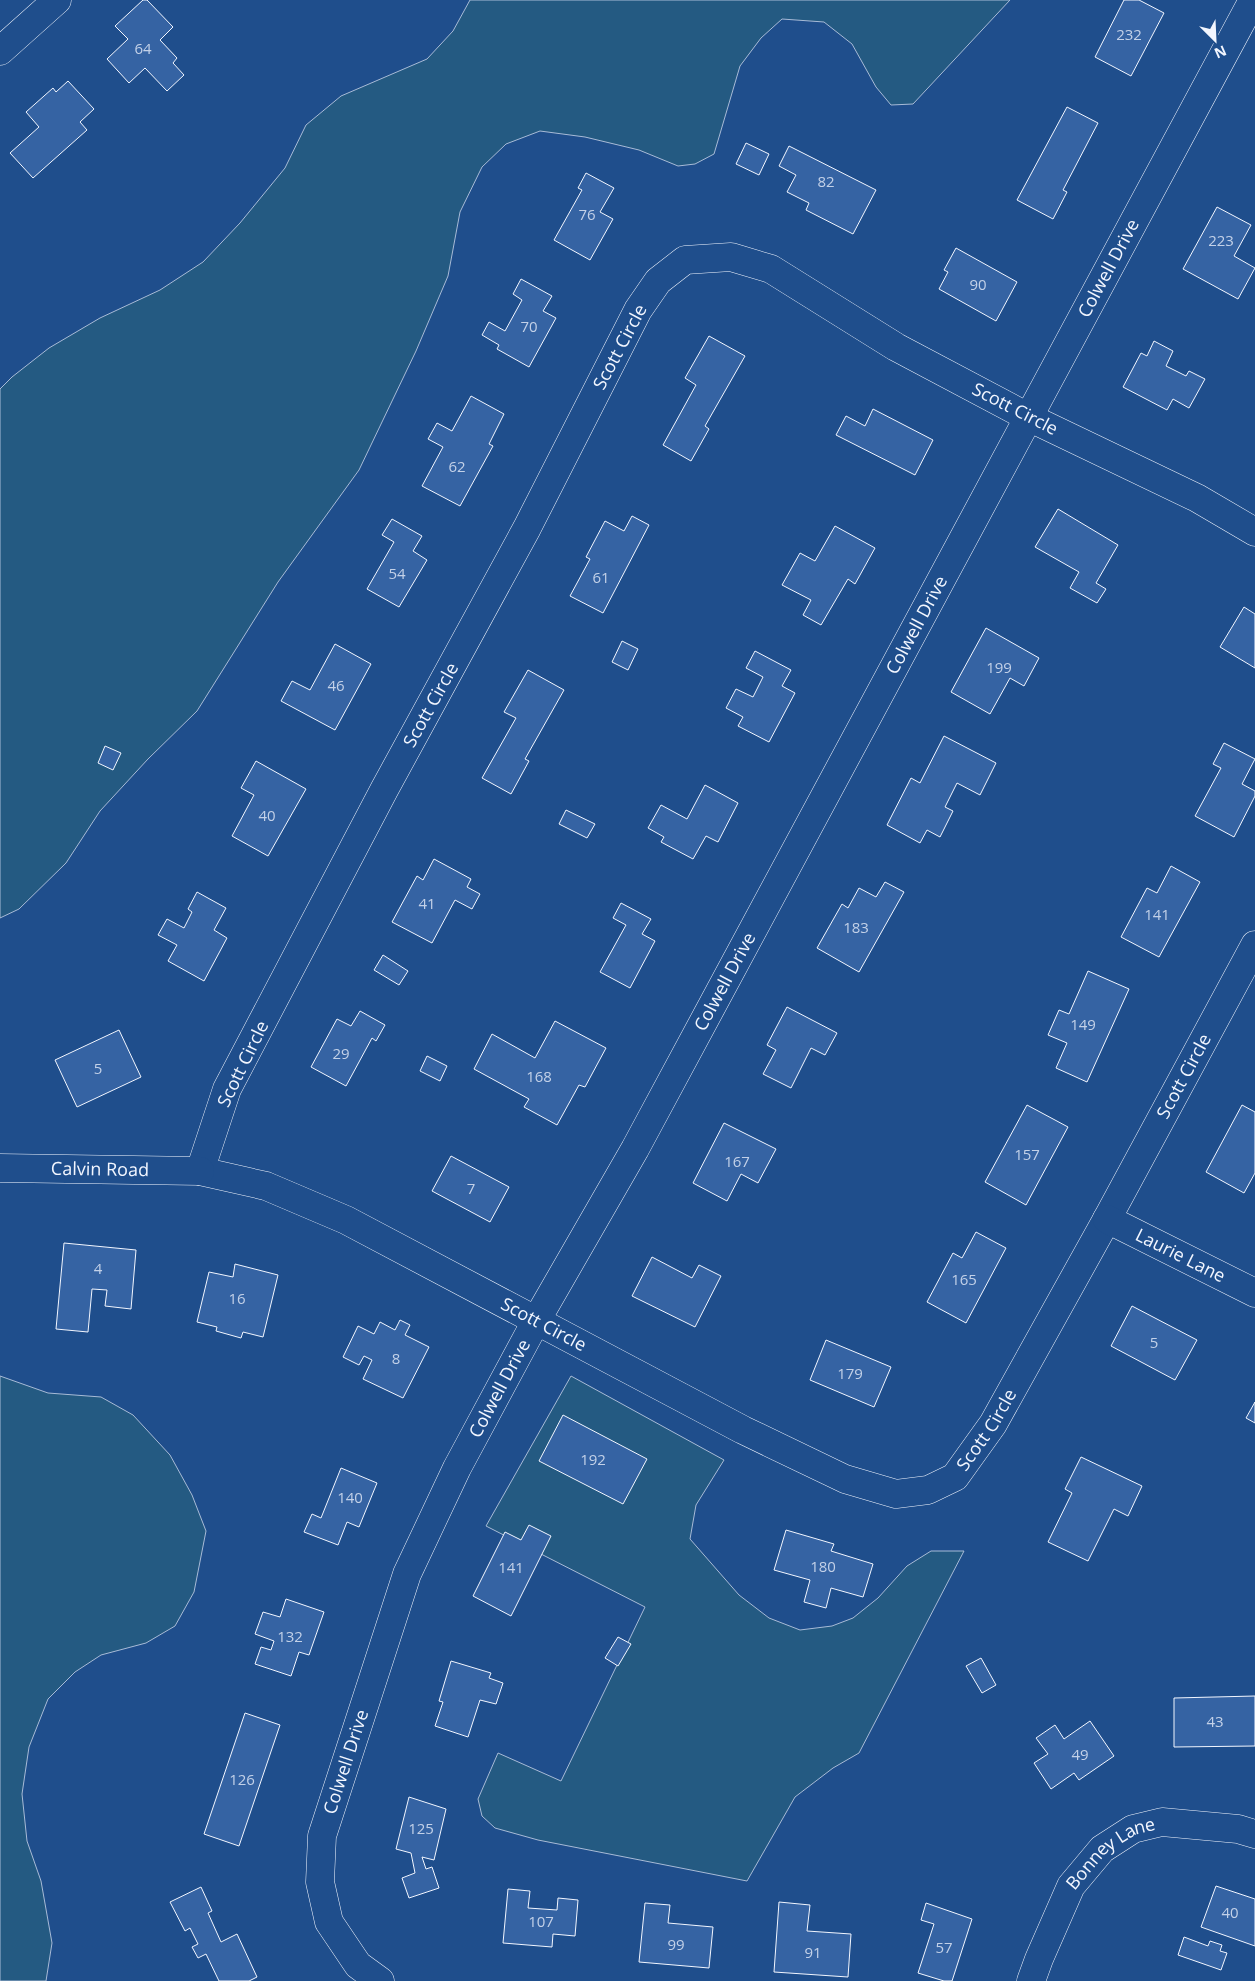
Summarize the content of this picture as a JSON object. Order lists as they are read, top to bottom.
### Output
{
  "streets": {
    "street": [
      "Colwell Drive",
      "Scott Circle",
      "Calvin Road",
      "Laurie Lane",
      "Bonney Lane"
    ]
  },
  "crossings": [
    ["Colwell Drive", "Scott Circle"],
    ["Scott Circle", "Calvin Road"],
    ["Scott Circle", "Laurie Lane"]
  ],
  "house_numbers": [
    "232",
    "64",
    "82",
    "76",
    "223",
    "90",
    "70",
    "62",
    "54",
    "61",
    "199",
    "46",
    "40",
    "41",
    "141",
    "183",
    "149",
    "29",
    "5",
    "168",
    "157",
    "167",
    "7",
    "4",
    "165",
    "16",
    "5",
    "8",
    "179",
    "192",
    "140",
    "180",
    "141",
    "132",
    "43",
    "49",
    "126",
    "125",
    "40",
    "107",
    "99",
    "57",
    "91"
  ],
  "north": "bottom right"
}
